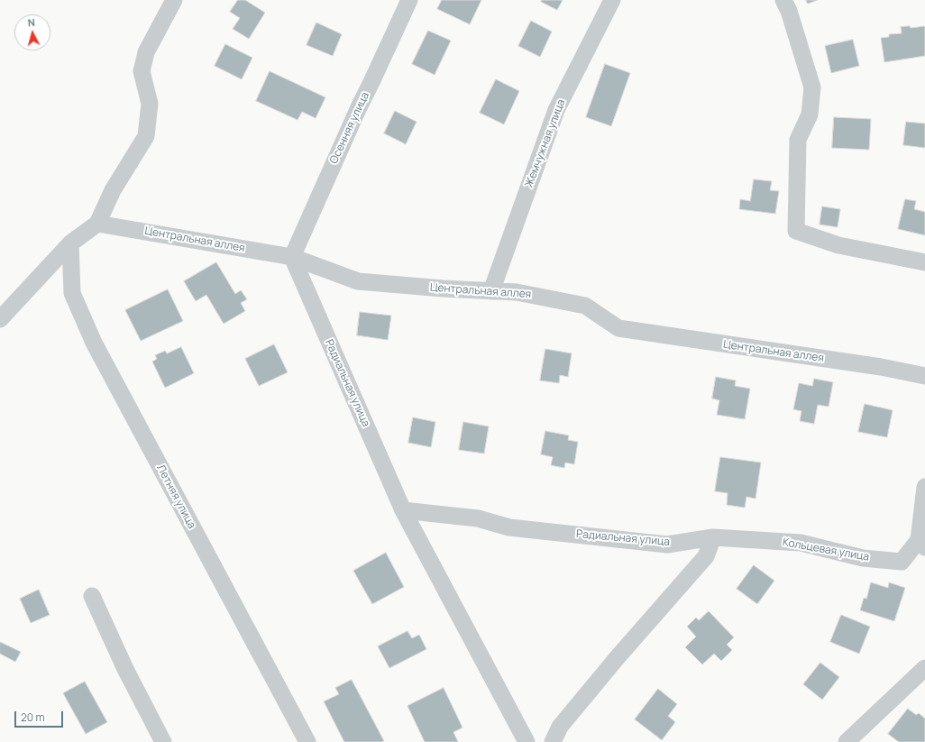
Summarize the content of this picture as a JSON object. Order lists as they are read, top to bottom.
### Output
{
  "streets": {
    "street": [
      "Осенняя улица",
      "Жемчужная улица",
      "Центральная аллея",
      "Радиальная улица",
      "Летняя улица",
      "Кольцевая улица"
    ]
  },
  "crossings": [
    ["Осенняя улица", "Центральная аллея"],
    ["Осенняя улица", "Радиальная улица"],
    ["Жемчужная улица", "Центральная аллея"],
    ["Центральная аллея", "Радиальная улица"],
    ["Радиальная улица", "Кольцевая улица"]
  ],
  "scale_bar": "20 m",
  "north": "top"
}
